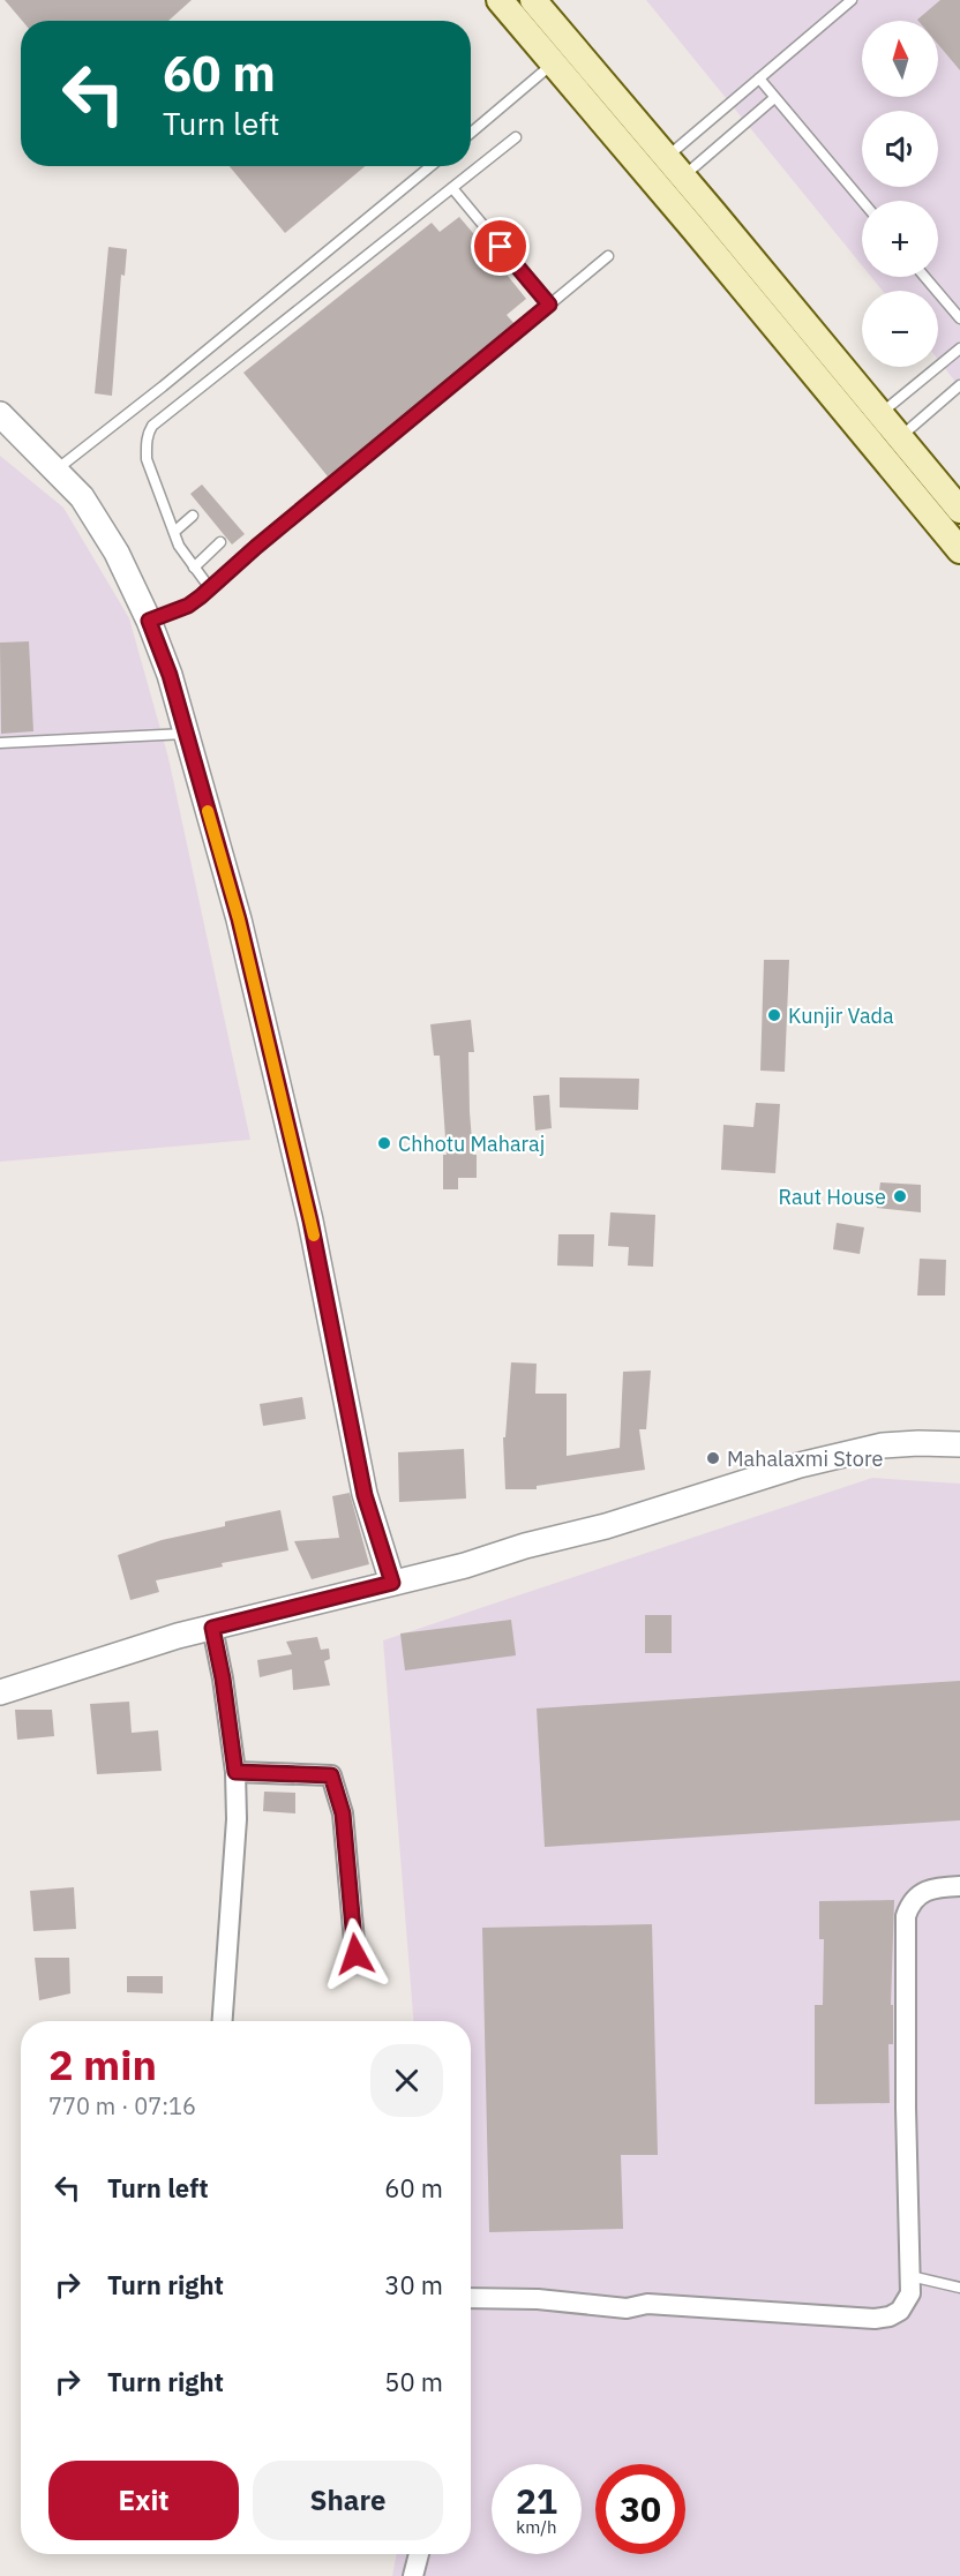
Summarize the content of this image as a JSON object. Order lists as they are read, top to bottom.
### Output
{
  "places": [
    "Kunjir Vada",
    "Chhotu Maharaj",
    "Raut House",
    "Mahalaxmi Store"
  ],
  "north": "top",
  "page": {
    "map_buttons": ["+", "−"],
    "turn": ["60 m", "Turn left"],
    "heading": ["2 min", "770 m · 07:16"],
    "list": [
      {
        "name": "Turn left",
        "value": "60 m"
      },
      {
        "name": "Turn right",
        "value": "30 m"
      },
      {
        "name": "Turn right",
        "value": "50 m"
      }
    ],
    "buttons": ["Exit", "Share"],
    "speed": "21 km/h",
    "limit": "30"
  }
}
